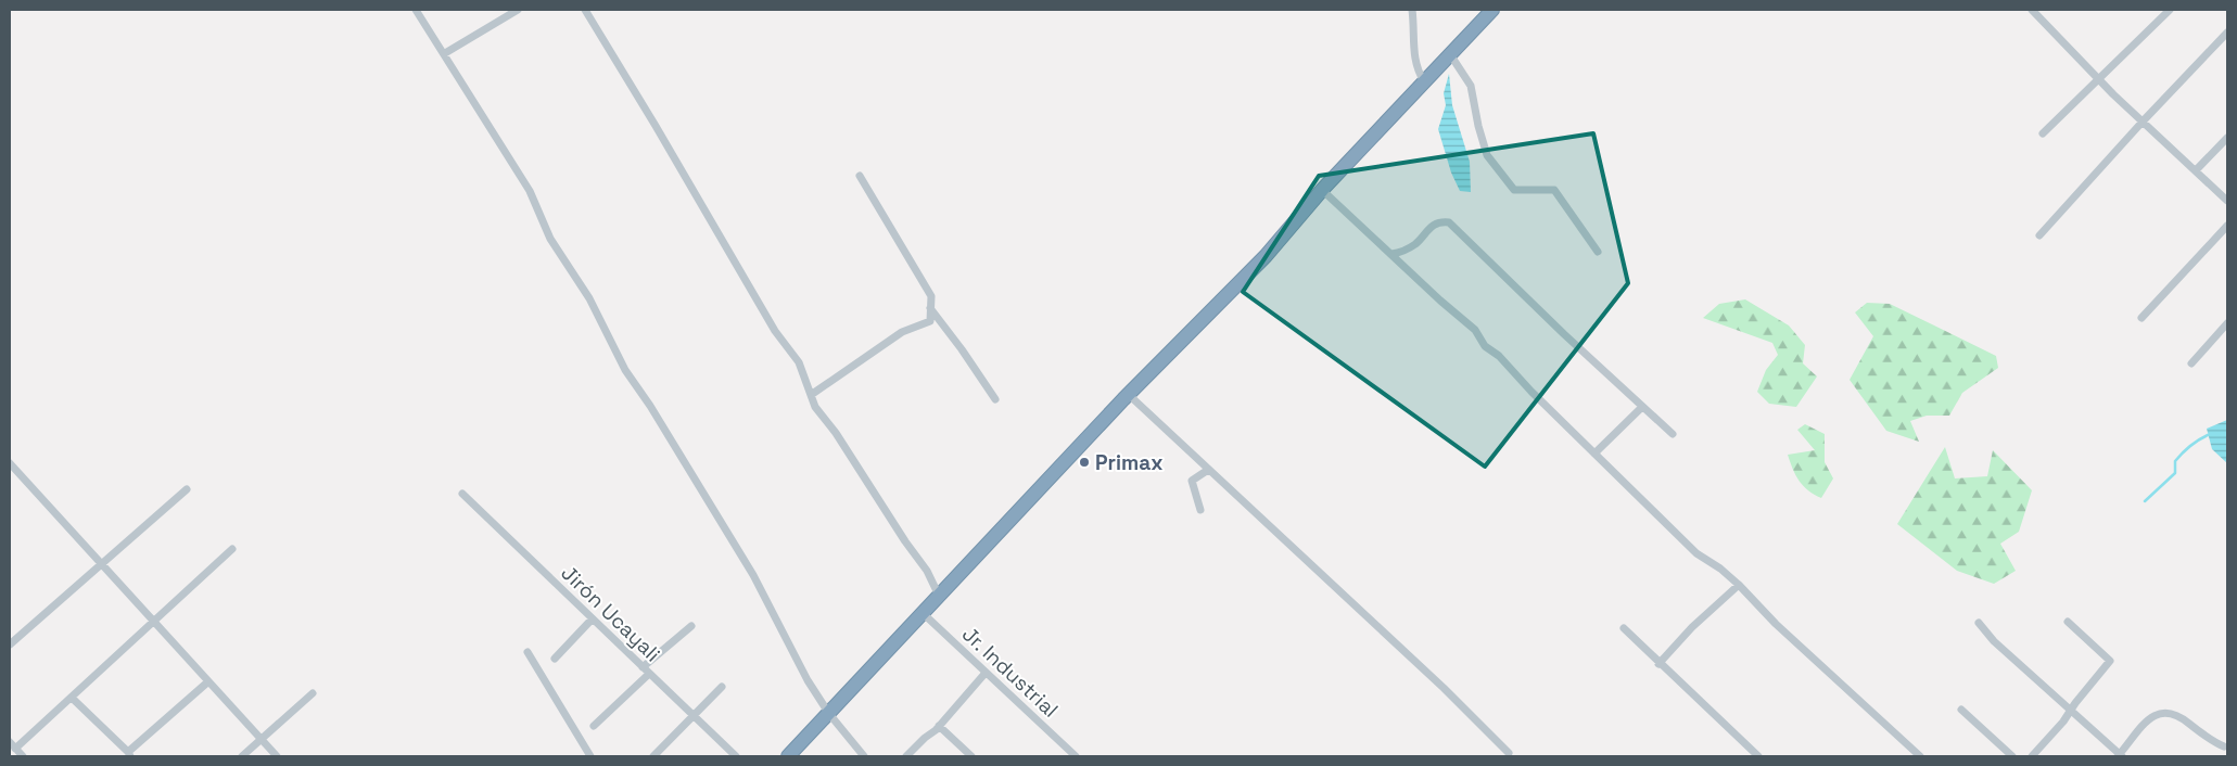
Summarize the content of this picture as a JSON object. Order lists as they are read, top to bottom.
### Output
{
  "streets": {
    "street": ["Jirón Ucayali", "Jr. Industrial"]
  },
  "places": ["Primax"]
}
